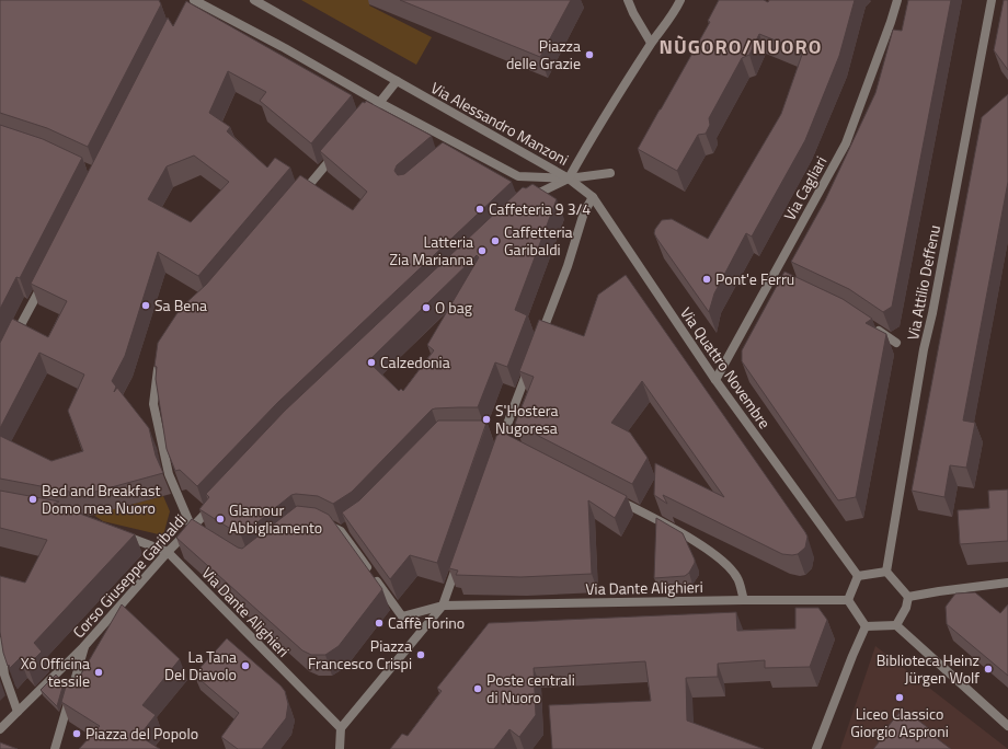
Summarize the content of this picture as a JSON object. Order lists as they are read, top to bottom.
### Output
{
  "streets": {
    "street": [
      "Via Alessandro Manzoni",
      "Via Cagliari",
      "Via Attilio Deffenu",
      "Via Quattro Novembre",
      "Corso Giuseppe Garibaldi",
      "Via Dante Alighieri"
    ]
  },
  "crossings": [
    ["Via Alessandro Manzoni", "Via Quattro Novembre"],
    ["Via Cagliari", "Via Quattro Novembre"],
    ["Via Attilio Deffenu", "Via Quattro Novembre"],
    ["Via Attilio Deffenu", "Via Dante Alighieri"],
    ["Via Quattro Novembre", "Via Dante Alighieri"],
    ["Corso Giuseppe Garibaldi", "Via Dante Alighieri"]
  ],
  "districts": ["NÙGORO/NUORO"],
  "places": [
    "Piazza delle Grazie",
    "Caffeteria 9 3/4",
    "Caffetteria Garibaldi",
    "Latteria Zia Marianna",
    "Pont'e Ferru",
    "Sa Bena",
    "O bag",
    "Calzedonia",
    "S'Hostera Nugoresa",
    "Bed and Breakfast Domo mea Nuoro",
    "Glamour Abbigliamento",
    "Caffè Torino",
    "Piazza Francesco Crispi",
    "La Tana Del Diavolo",
    "Biblioteca Heinz Jürgen Wolf",
    "Xò Officina tessile",
    "Poste centrali di Nuoro",
    "Liceo Classico Giorgio Asproni",
    "Piazza del Popolo"
  ]
}
